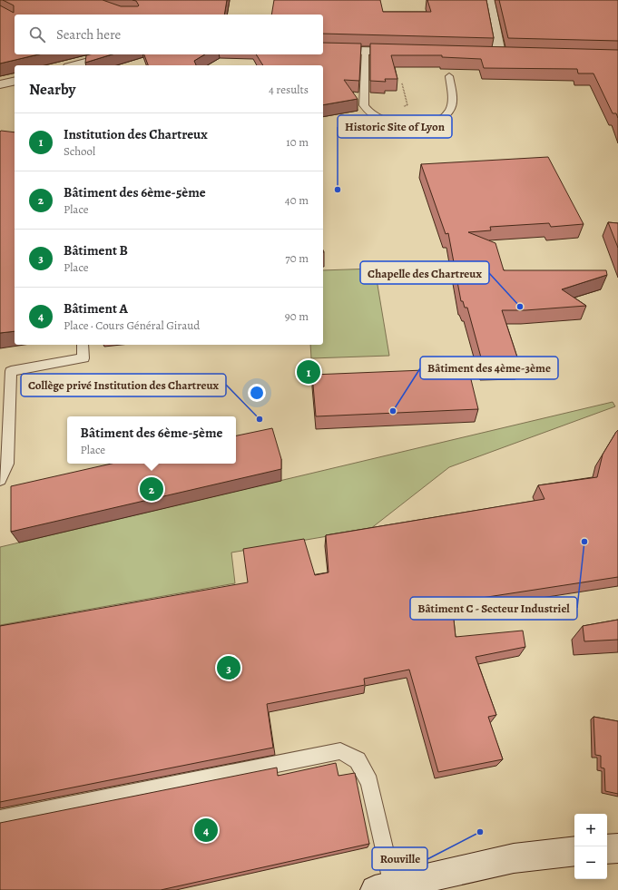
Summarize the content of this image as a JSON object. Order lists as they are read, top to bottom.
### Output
{
  "places": [
    "Historic Site of Lyon",
    "Chapelle des Chartreux",
    "Bâtiment des 4ème-3ème",
    "Collège privé Institution des Chartreux",
    "Bâtiment C - Secteur Industriel",
    "Rouville"
  ],
  "page": {
    "search": "Search here",
    "heading": ["Nearby", "4 results"],
    "list": [
      {
        "mark": "1",
        "name": "Institution des Chartreux",
        "note": "School",
        "value": "10 m"
      },
      {
        "mark": "2",
        "name": "Bâtiment des 6ème-5ème",
        "note": "Place",
        "value": "40 m"
      },
      {
        "mark": "3",
        "name": "Bâtiment B",
        "note": "Place",
        "value": "70 m"
      },
      {
        "mark": "4",
        "name": "Bâtiment A",
        "note": "Place · Cours Général Giraud",
        "value": "90 m"
      }
    ],
    "pins": [
      "1",
      "2",
      "3",
      "4"
    ],
    "popup": ["Bâtiment des 6ème-5ème", "Place"],
    "map_buttons": ["+", "−"]
  }
}
